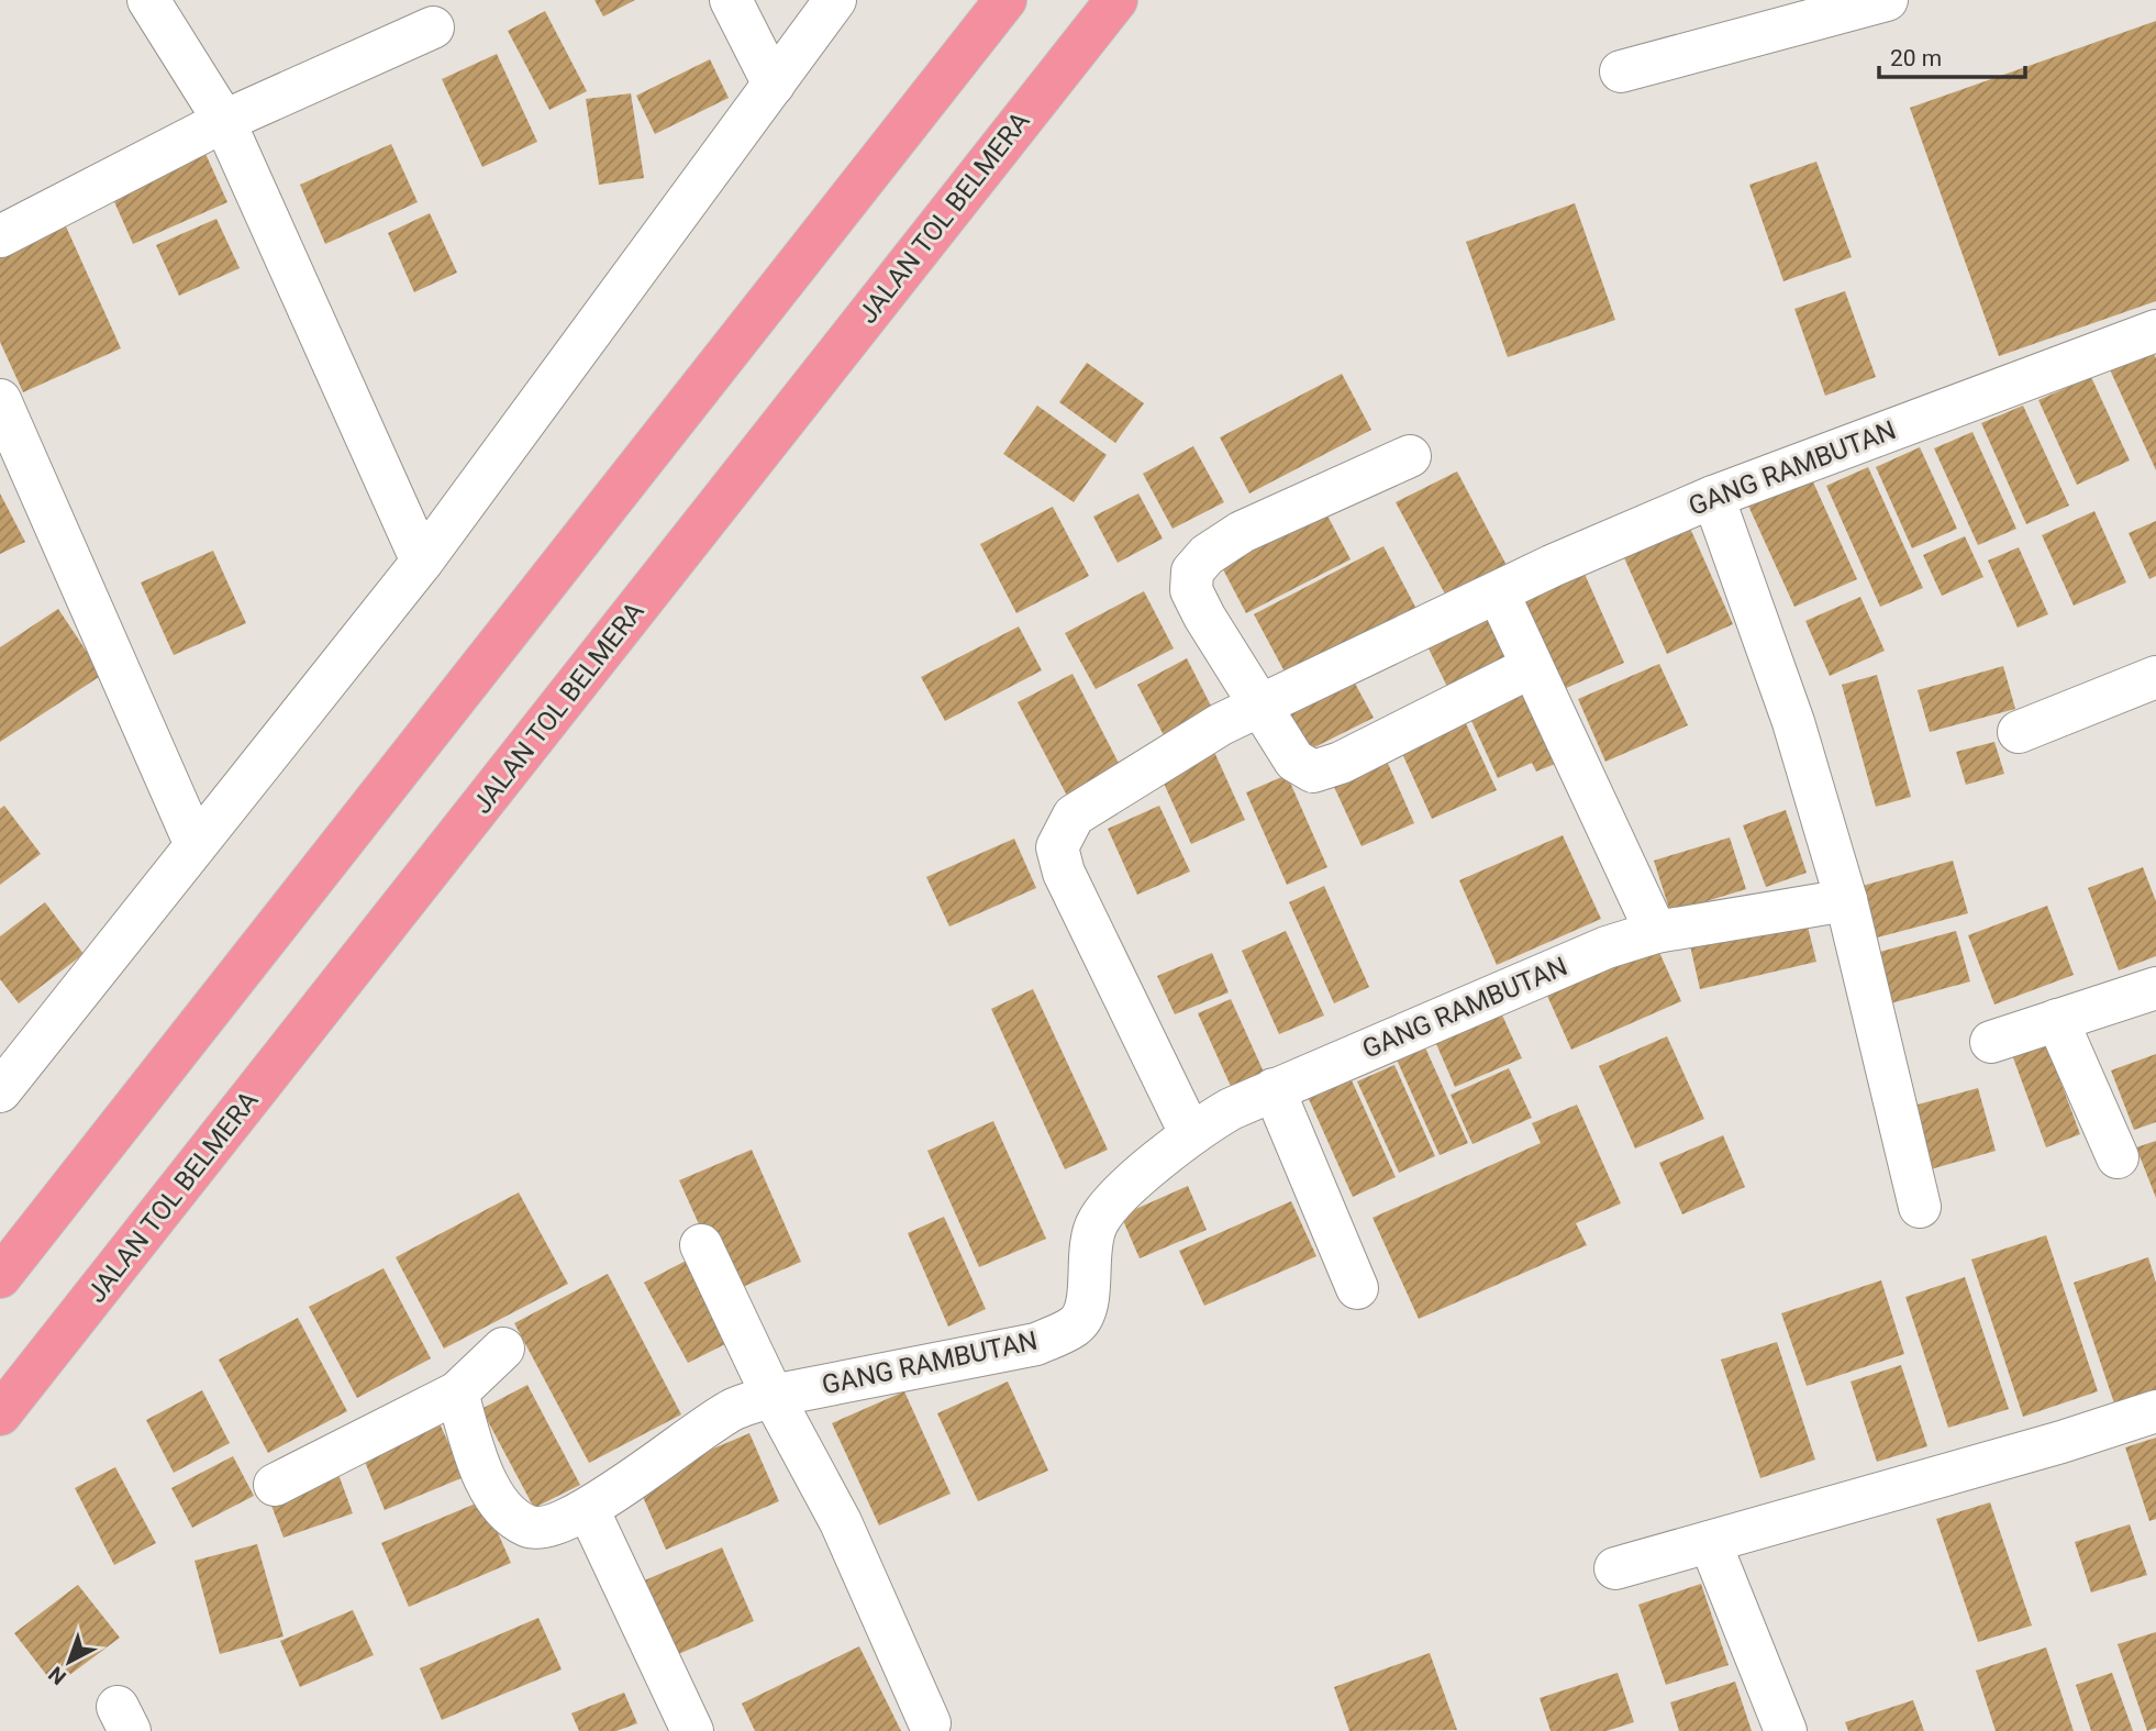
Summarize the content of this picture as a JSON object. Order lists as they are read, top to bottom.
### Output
{
  "streets": {
    "highway": ["JALAN TOL BELMERA"],
    "street": ["GANG RAMBUTAN"]
  },
  "scale_bar": "20 m",
  "north": "bottom left"
}
